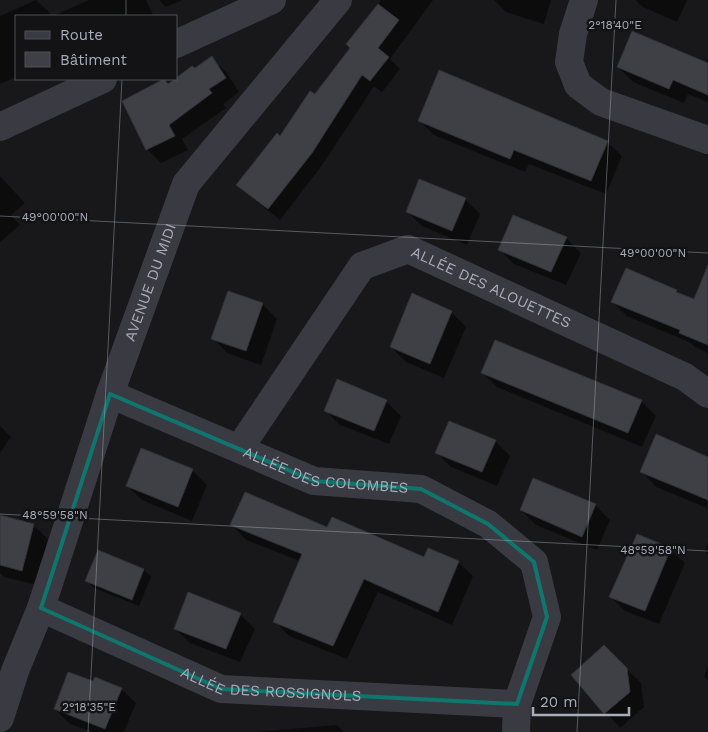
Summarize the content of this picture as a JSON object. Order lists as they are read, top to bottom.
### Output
{
  "streets": {
    "street": [
      "AVENUE DU MIDI",
      "ALLÉE DES ALOUETTES",
      "ALLÉE DES COLOMBES",
      "ALLÉE DES ROSSIGNOLS"
    ]
  },
  "crossings": [
    ["AVENUE DU MIDI", "ALLÉE DES COLOMBES"],
    ["AVENUE DU MIDI", "ALLÉE DES ROSSIGNOLS"],
    ["ALLÉE DES ALOUETTES", "ALLÉE DES COLOMBES"],
    ["ALLÉE DES COLOMBES", "ALLÉE DES ROSSIGNOLS"]
  ],
  "legend": ["Route", "Bâtiment"],
  "scale_bar": "20 m",
  "coordinates": [
    "2°18'40\"E",
    "49°00'00\"N",
    "48°59'58\"N",
    "2°18'35\"E"
  ]
}
